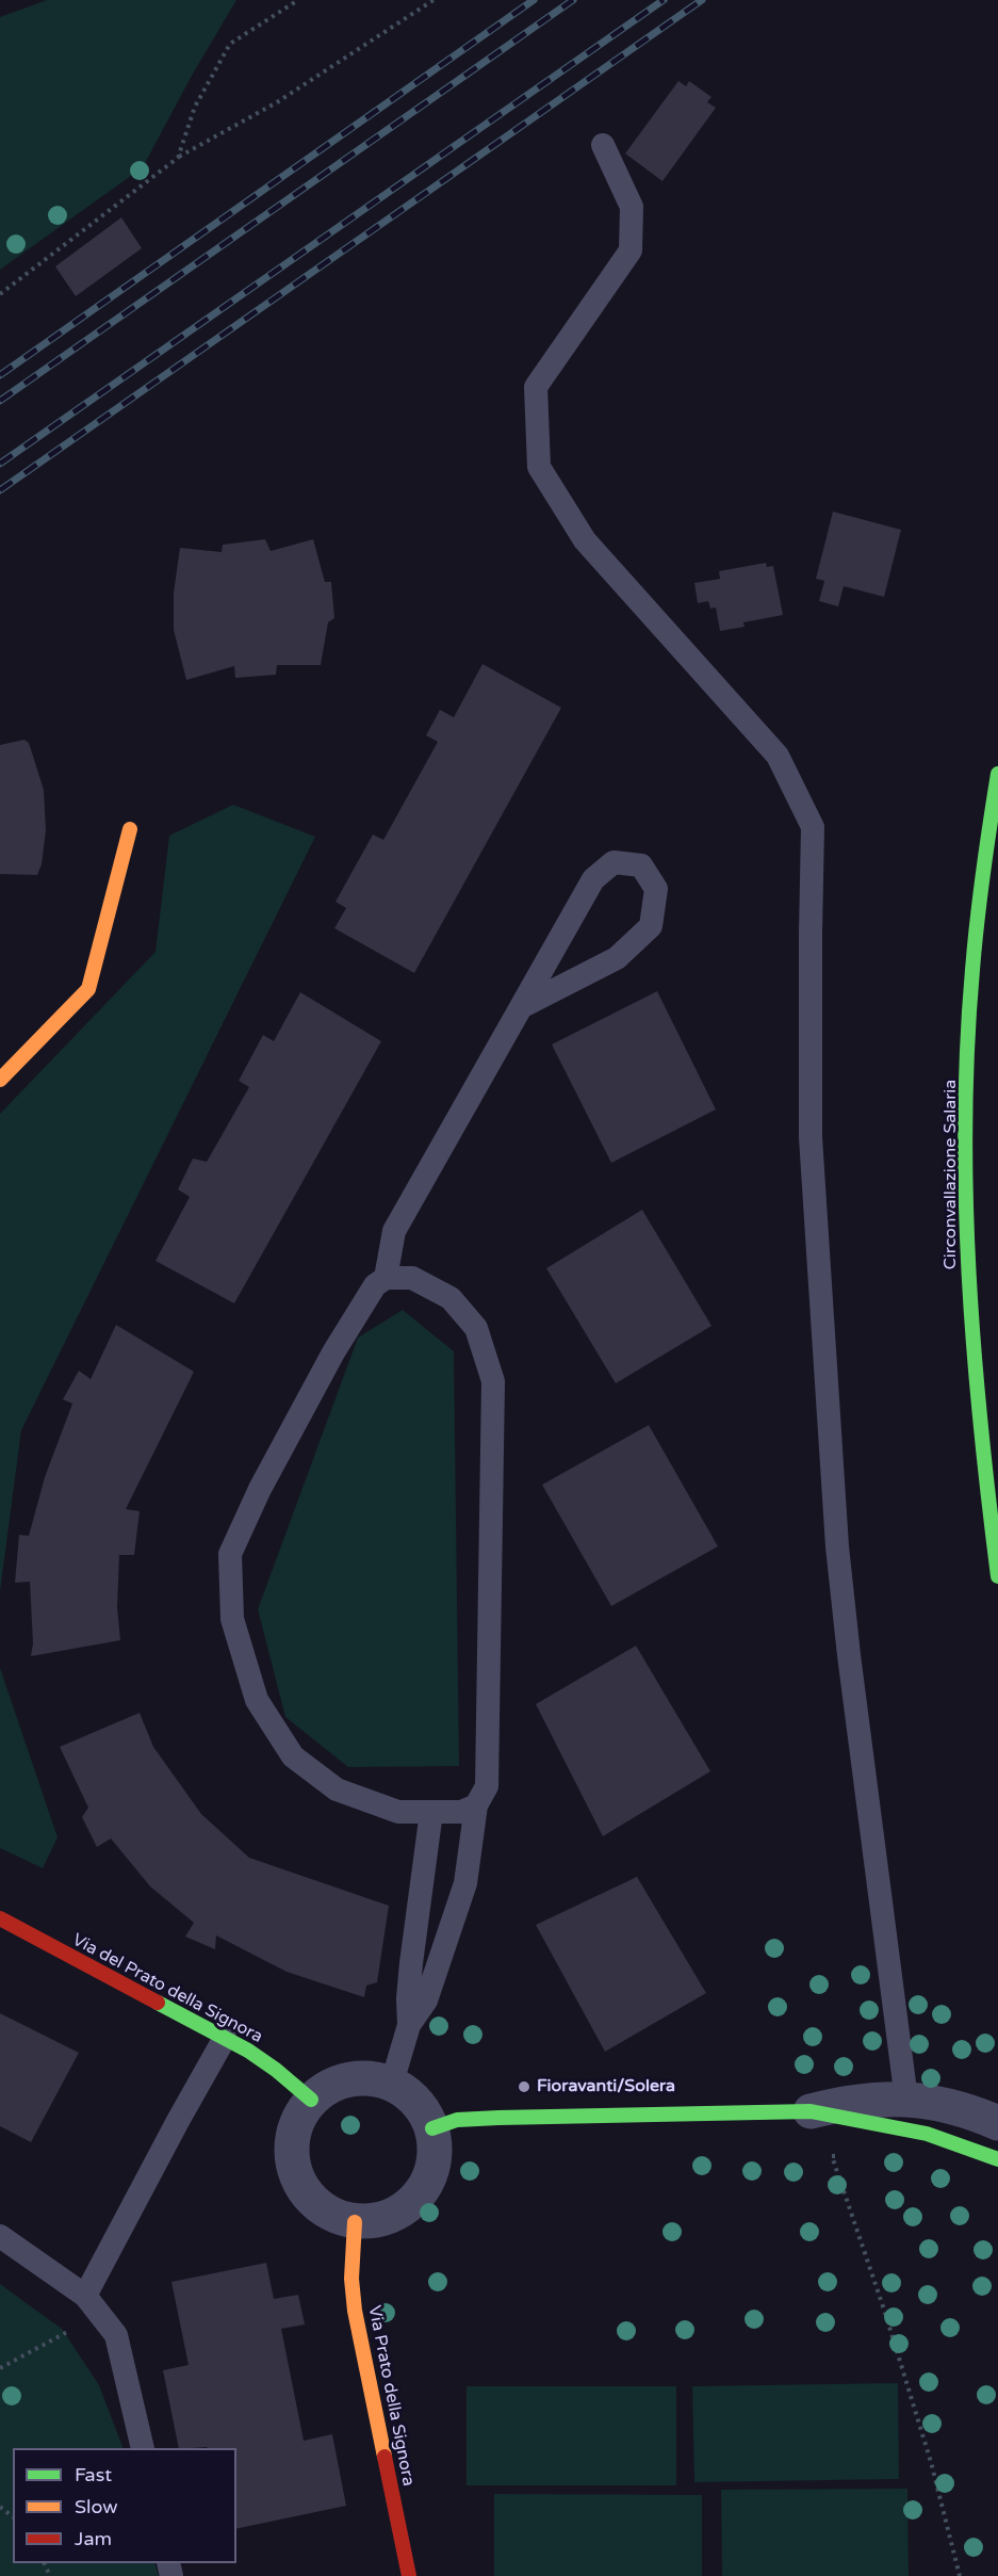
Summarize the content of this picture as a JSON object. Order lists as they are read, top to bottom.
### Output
{
  "streets": {
    "main road": ["Circonvallazione Salaria", "Via del Prato della Signora", "Via Prato della Signora"]
  },
  "crossings": [
    ["Via del Prato della Signora", "Via Prato della Signora"]
  ],
  "places": ["Fioravanti/Solera"],
  "legend": ["Fast", "Slow", "Jam"]
}
